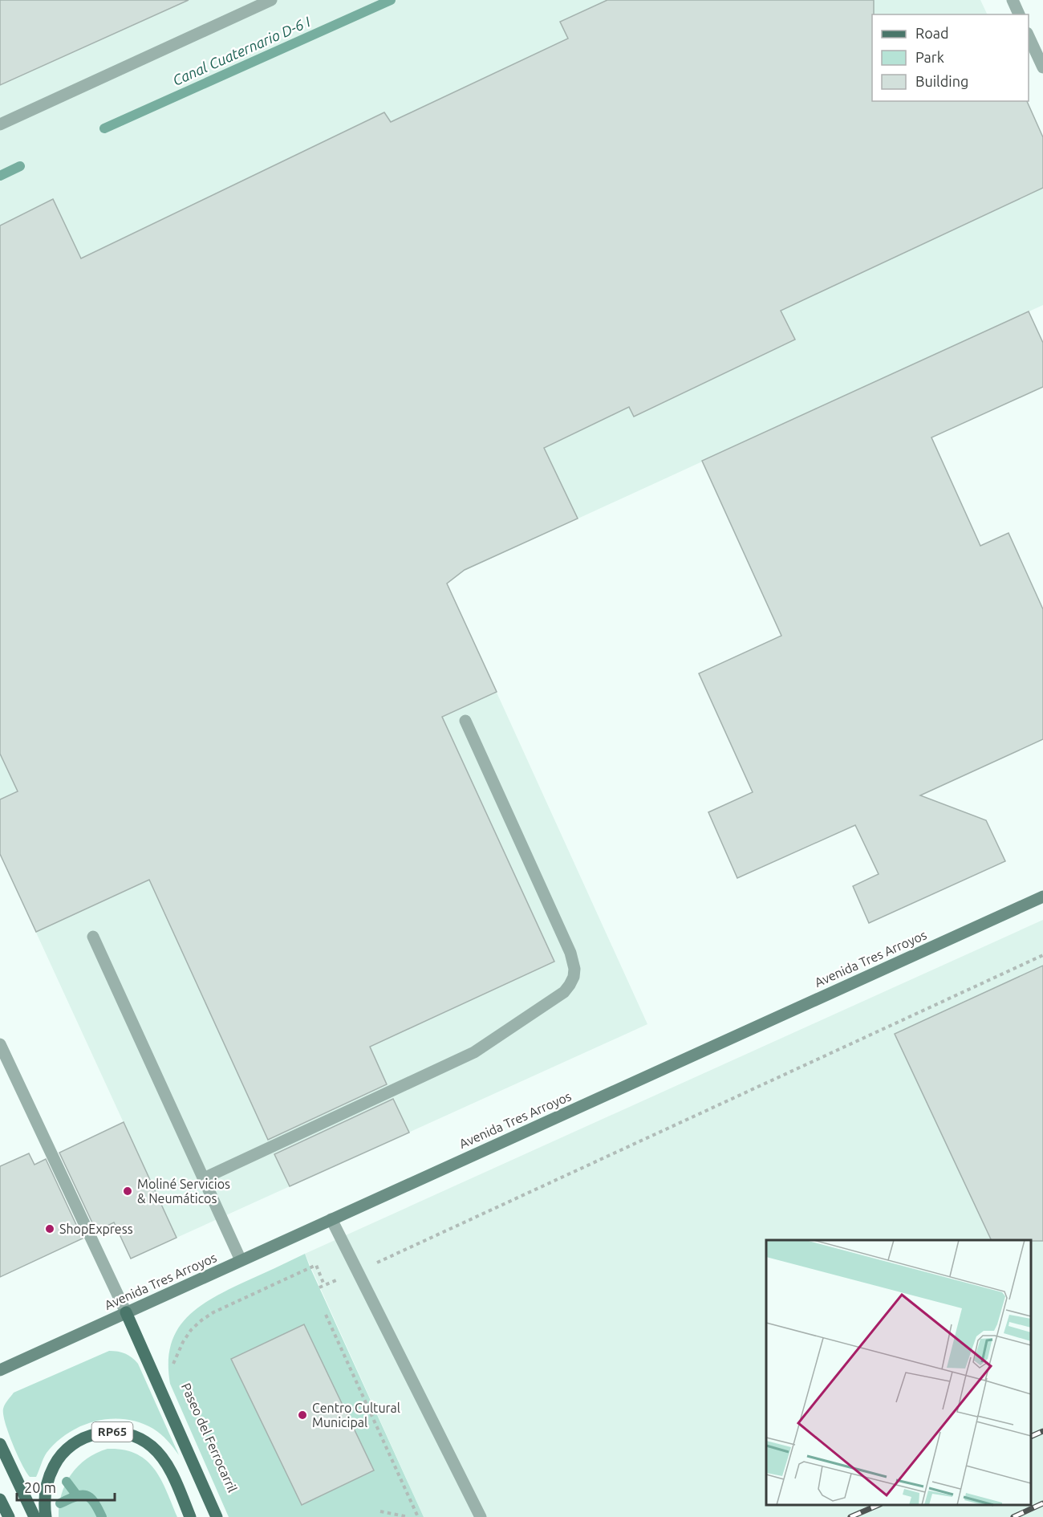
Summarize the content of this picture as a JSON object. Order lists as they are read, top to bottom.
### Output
{
  "streets": {
    "main road": ["Avenida Tres Arroyos", "RP65"],
    "path": ["Paseo del Ferrocarril"]
  },
  "water": ["Canal Cuaternario D-6 I"],
  "places": ["Moliné Servicios & Neumáticos", "ShopExpress", "Centro Cultural Municipal"],
  "legend": ["Road", "Park", "Building"],
  "scale_bar": "20 m"
}
